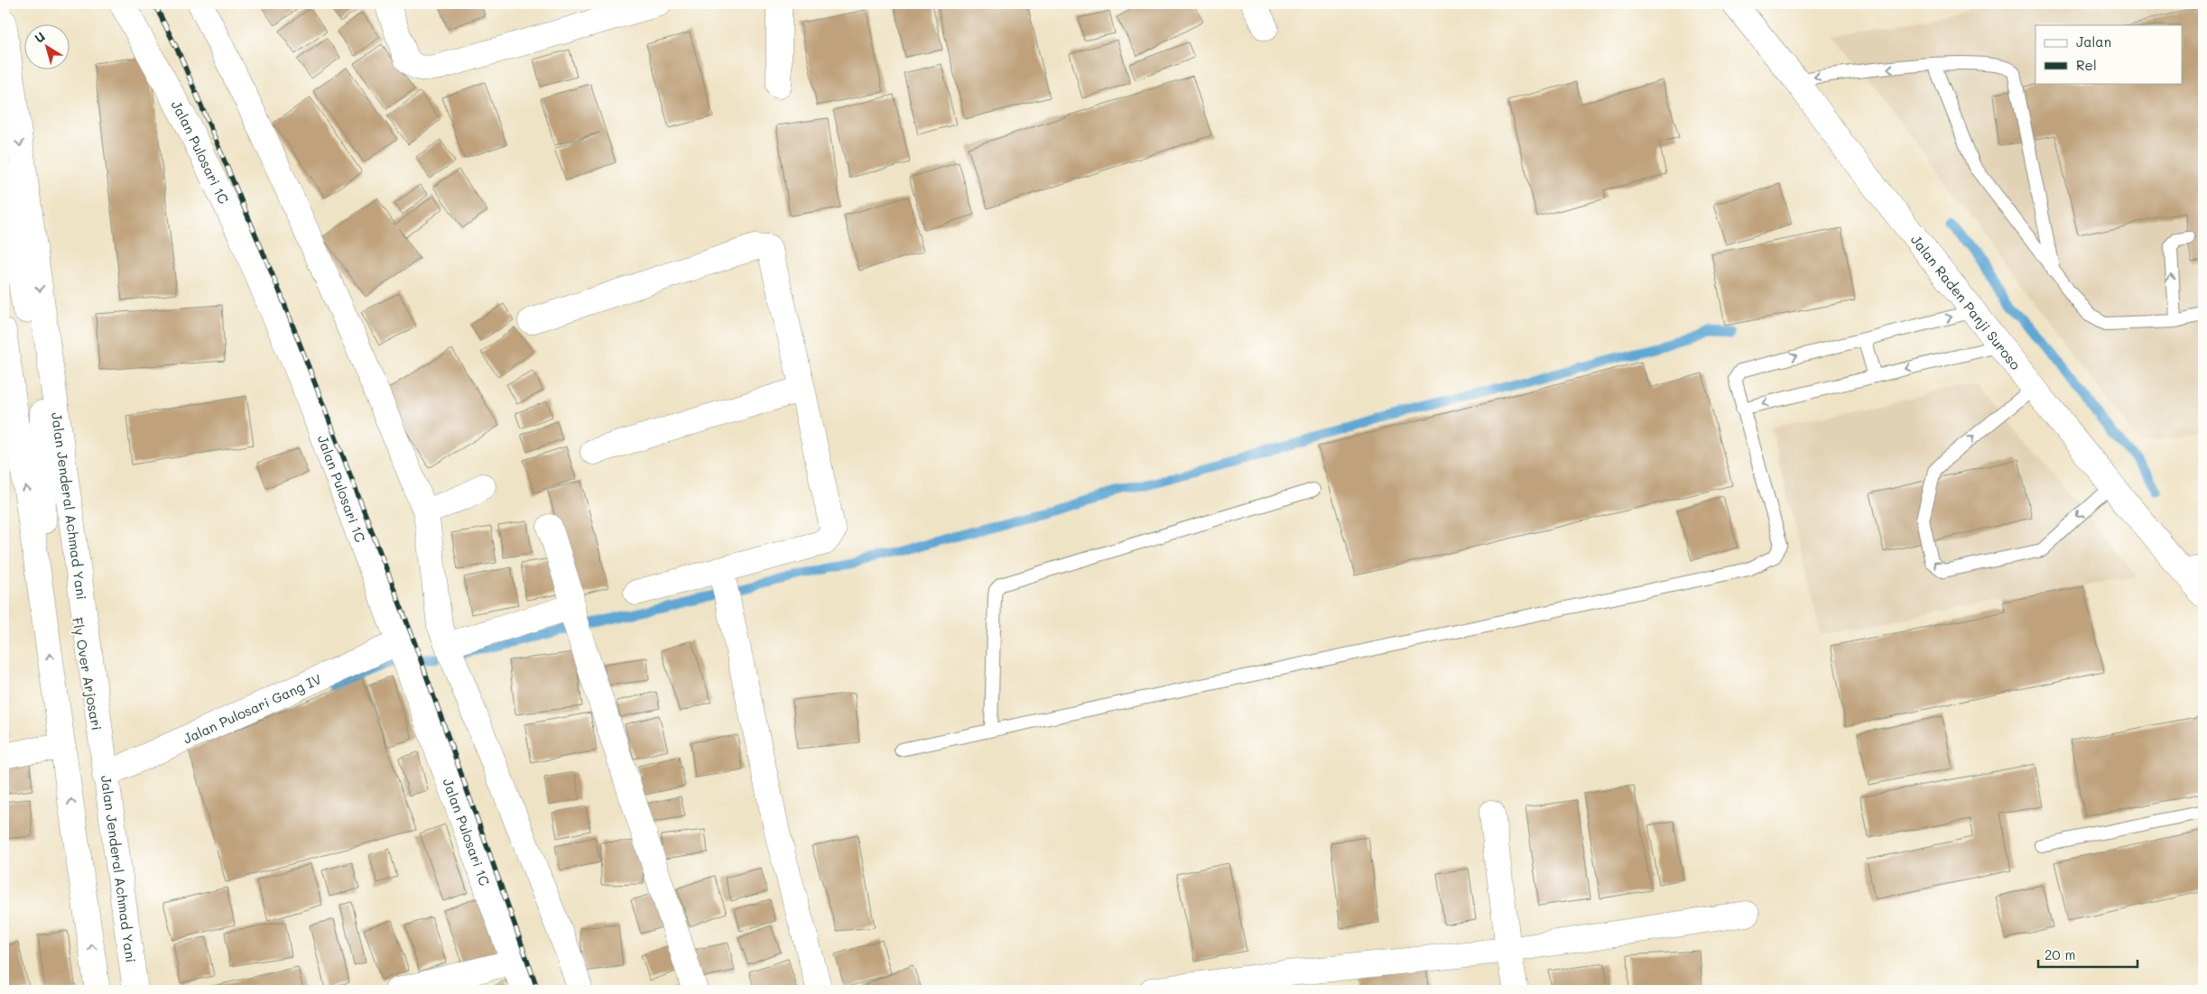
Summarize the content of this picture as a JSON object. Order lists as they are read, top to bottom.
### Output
{
  "streets": {
    "main road": [
      "Jalan Pulosari 1C",
      "Jalan Raden Panji Suroso",
      "Jalan Jenderal Achmad Yani",
      "Fly Over Arjosari",
      "Jalan Pulosari Gang IV"
    ]
  },
  "crossings": [
    ["Jalan Pulosari 1C", "Jalan Pulosari Gang IV"],
    ["Jalan Jenderal Achmad Yani", "Fly Over Arjosari"],
    ["Jalan Jenderal Achmad Yani", "Jalan Pulosari Gang IV"],
    ["Fly Over Arjosari", "Jalan Pulosari Gang IV"]
  ],
  "legend": ["Jalan", "Rel"],
  "scale_bar": "20 m",
  "north": "top left"
}
